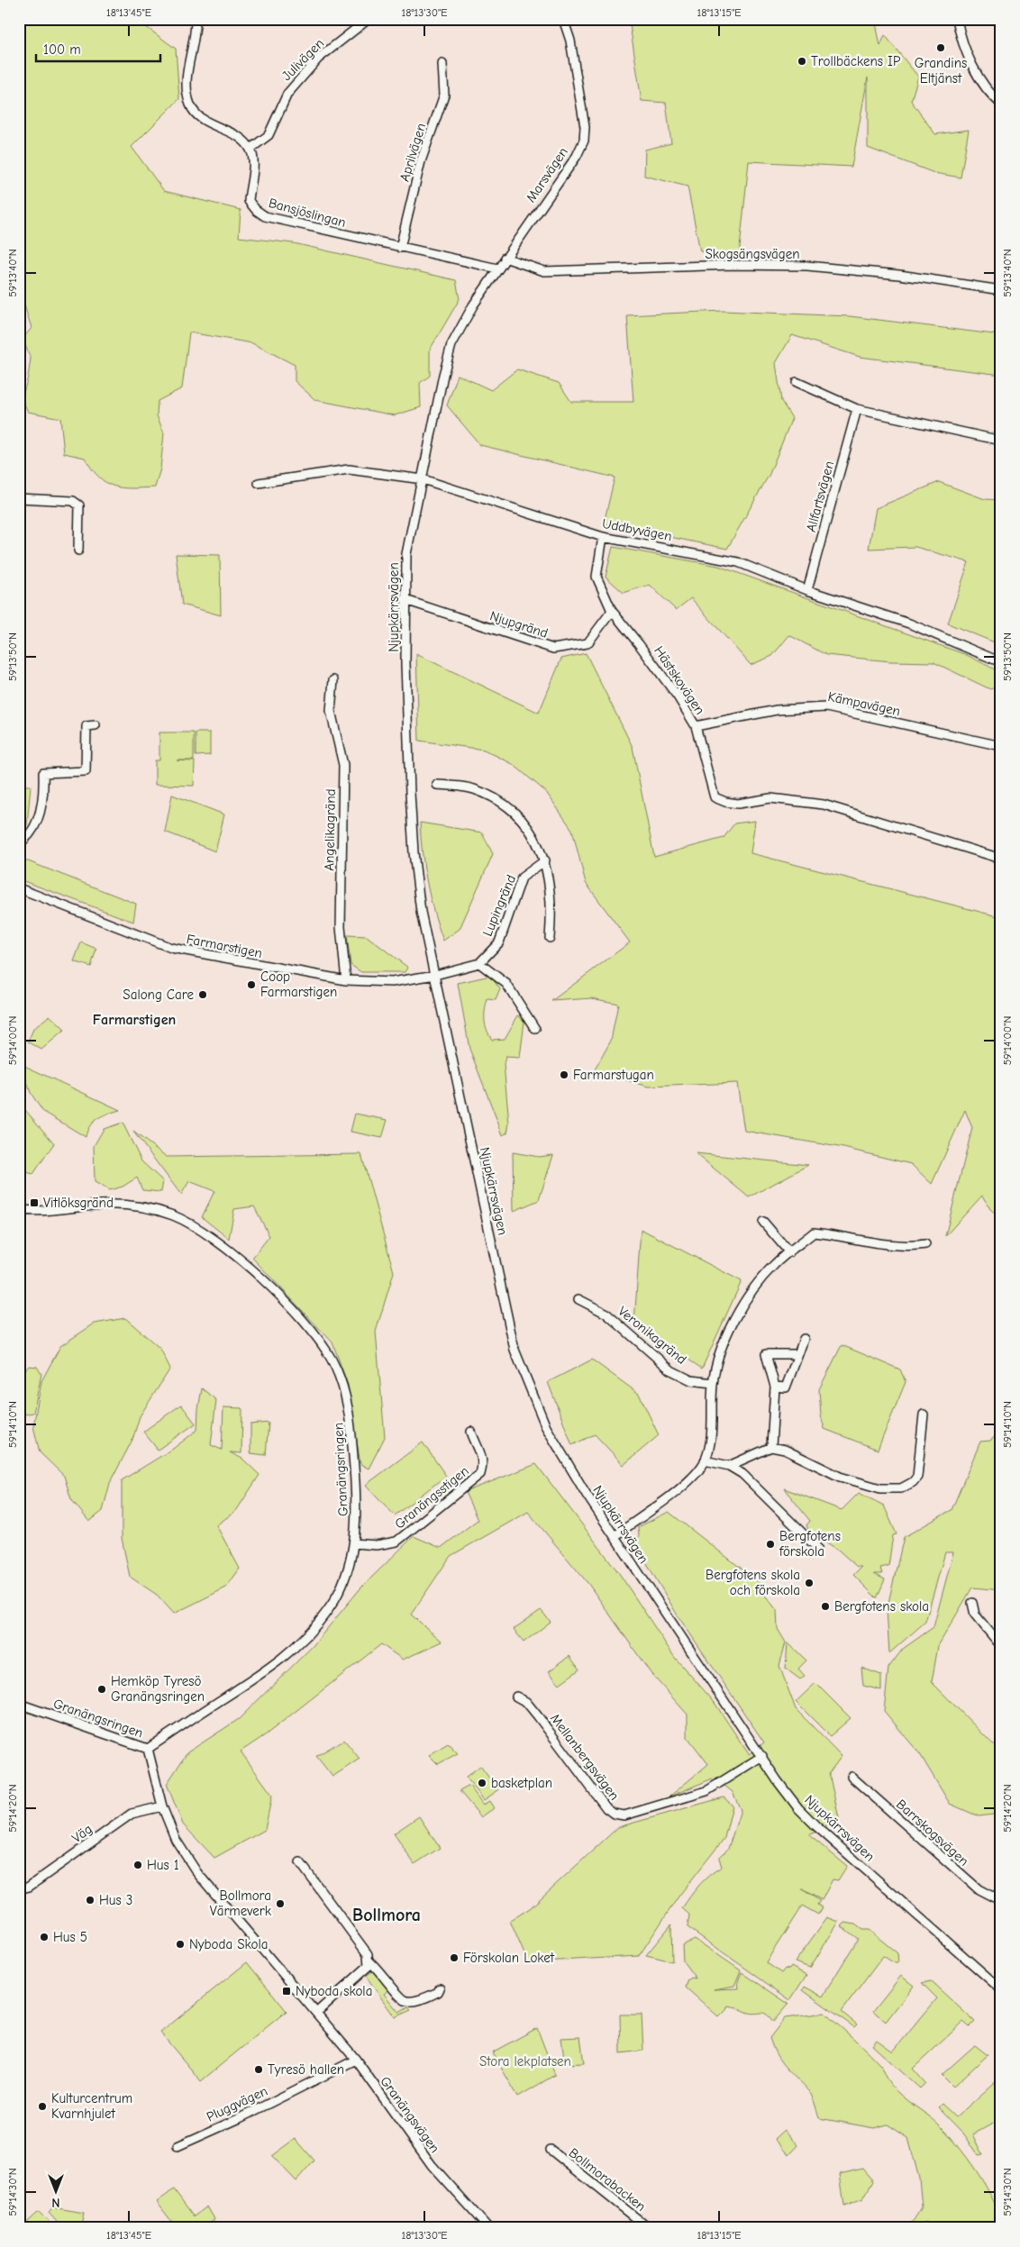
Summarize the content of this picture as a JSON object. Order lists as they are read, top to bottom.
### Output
{
  "streets": {
    "street": [
      "Julivägen",
      "Aprilvägen",
      "Marsvägen",
      "Bansjöslingan",
      "Skogsängsvägen",
      "Allfartsvägen",
      "Uddbyvägen",
      "Njupkärrsvägen",
      "Njupgränd",
      "Hästskovägen",
      "Kämpavägen",
      "Angelikagränd",
      "Lupingränd",
      "Farmarstigen",
      "Veronikagränd",
      "Granängsringen",
      "Granängsstigen",
      "Mellanbergsvägen",
      "Barrskogsvägen",
      "Väg",
      "Pluggvägen",
      "Granängsvägen",
      "Bollmorabacken"
    ]
  },
  "crossings": [
    ["Julivägen", "Bansjöslingan"],
    ["Aprilvägen", "Bansjöslingan"],
    ["Marsvägen", "Skogsängsvägen"],
    ["Marsvägen", "Njupkärrsvägen"],
    ["Bansjöslingan", "Njupkärrsvägen"],
    ["Skogsängsvägen", "Njupkärrsvägen"],
    ["Allfartsvägen", "Uddbyvägen"],
    ["Uddbyvägen", "Njupkärrsvägen"],
    ["Uddbyvägen", "Hästskovägen"],
    ["Njupkärrsvägen", "Njupgränd"],
    ["Njupkärrsvägen", "Farmarstigen"],
    ["Njupkärrsvägen", "Mellanbergsvägen"],
    ["Njupgränd", "Hästskovägen"],
    ["Hästskovägen", "Kämpavägen"],
    ["Angelikagränd", "Farmarstigen"],
    ["Granängsringen", "Granängsstigen"],
    ["Granängsringen", "Granängsvägen"],
    ["Väg", "Granängsvägen"],
    ["Pluggvägen", "Granängsvägen"]
  ],
  "districts": ["Farmarstigen", "Bollmora"],
  "parks": ["Stora lekplatsen"],
  "places": {
    "other": [
      "Grandins Eltjänst",
      "Trollbäckens IP",
      "Coop Farmarstigen",
      "Salong Care",
      "Farmarstugan",
      "Bergfotens förskola",
      "Bergfotens skola och förskola",
      "Bergfotens skola",
      "Hemköp Tyresö Granängsringen",
      "basketplan",
      "Hus 1",
      "Hus 3",
      "Bollmora Värmeverk",
      "Hus 5",
      "Nyboda Skola",
      "Förskolan Loket",
      "Tyresö hallen",
      "Kulturcentrum Kvarnhjulet"
    ],
    "transit": ["Vitlöksgränd", "Nyboda skola"]
  },
  "scale_bar": "100 m",
  "north": "bottom",
  "coordinates": [
    "18°13'45\"E",
    "18°13'30\"E",
    "18°13'15\"E",
    "59°13'40\"N",
    "59°13'50\"N",
    "59°14'00\"N",
    "59°14'10\"N",
    "59°14'20\"N",
    "59°14'30\"N"
  ]
}
